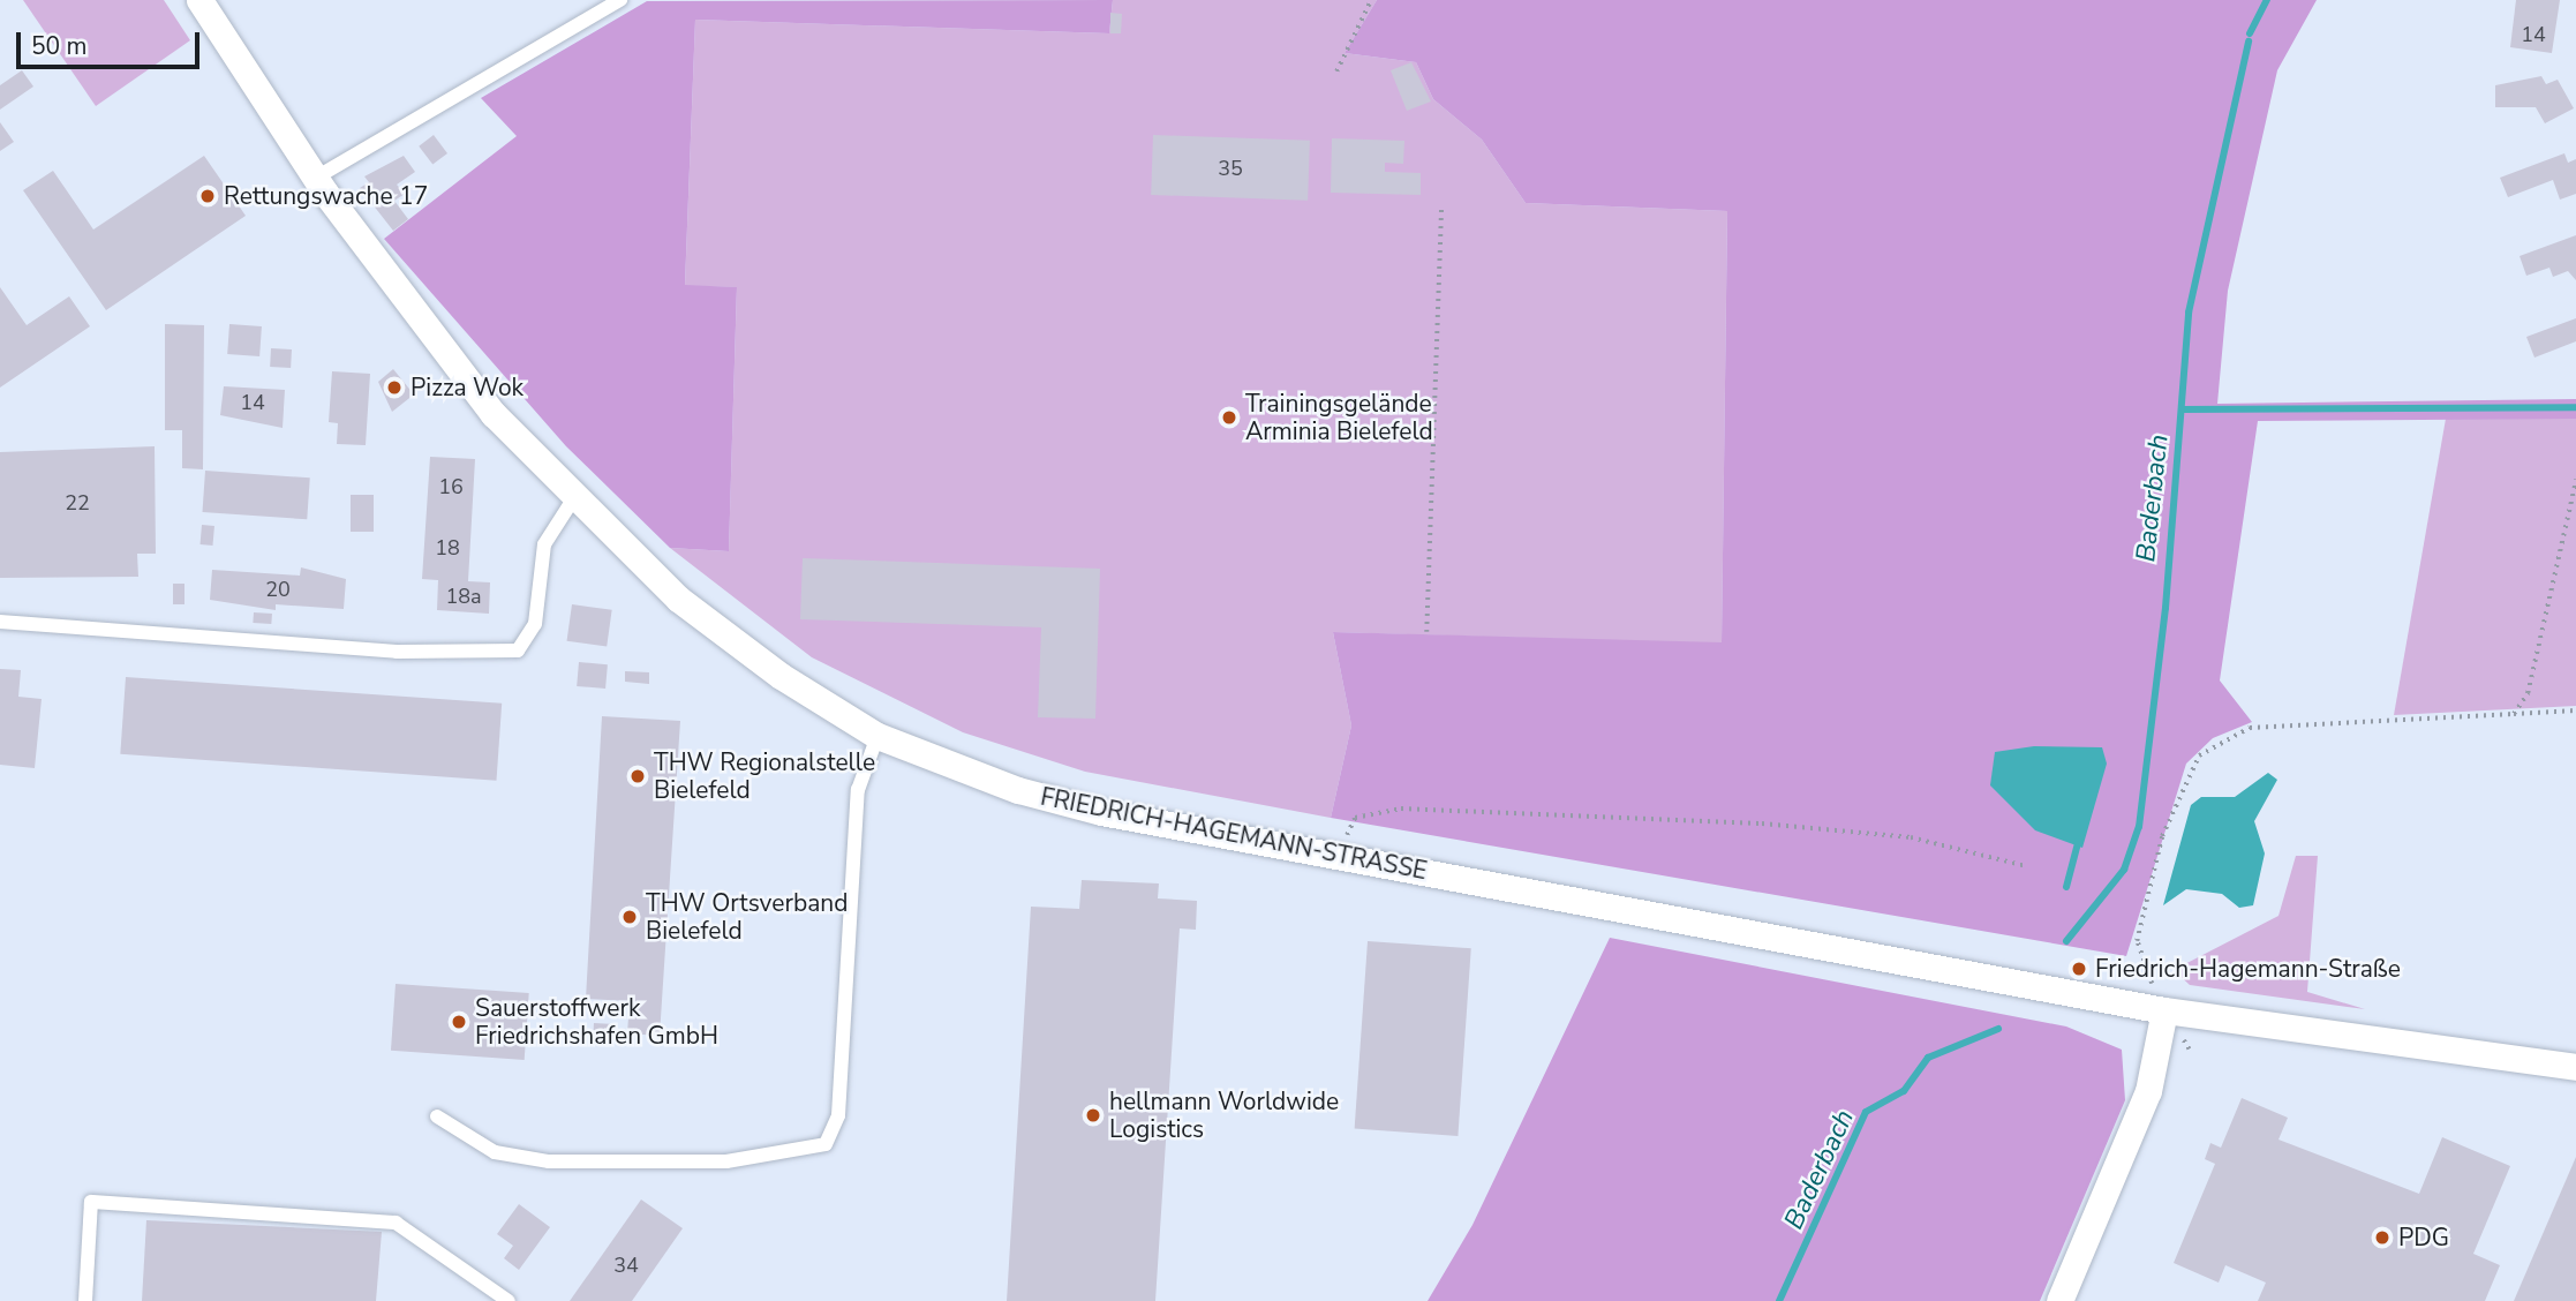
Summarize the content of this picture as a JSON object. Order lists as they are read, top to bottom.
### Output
{
  "streets": {
    "street": ["FRIEDRICH-HAGEMANN-STRASSE"]
  },
  "water": ["Baderbach"],
  "places": [
    "Rettungswache 17",
    "Pizza Wok",
    "Trainingsgelände Arminia Bielefeld",
    "THW Regionalstelle Bielefeld",
    "THW Ortsverband Bielefeld",
    "Friedrich-Hagemann-Straße",
    "Sauerstoffwerk Friedrichshafen GmbH",
    "hellmann Worldwide Logistics",
    "PDG"
  ],
  "house_numbers": [
    "14",
    "35",
    "14",
    "16",
    "22",
    "18",
    "20",
    "18a",
    "34"
  ],
  "scale_bar": "50 m"
}
